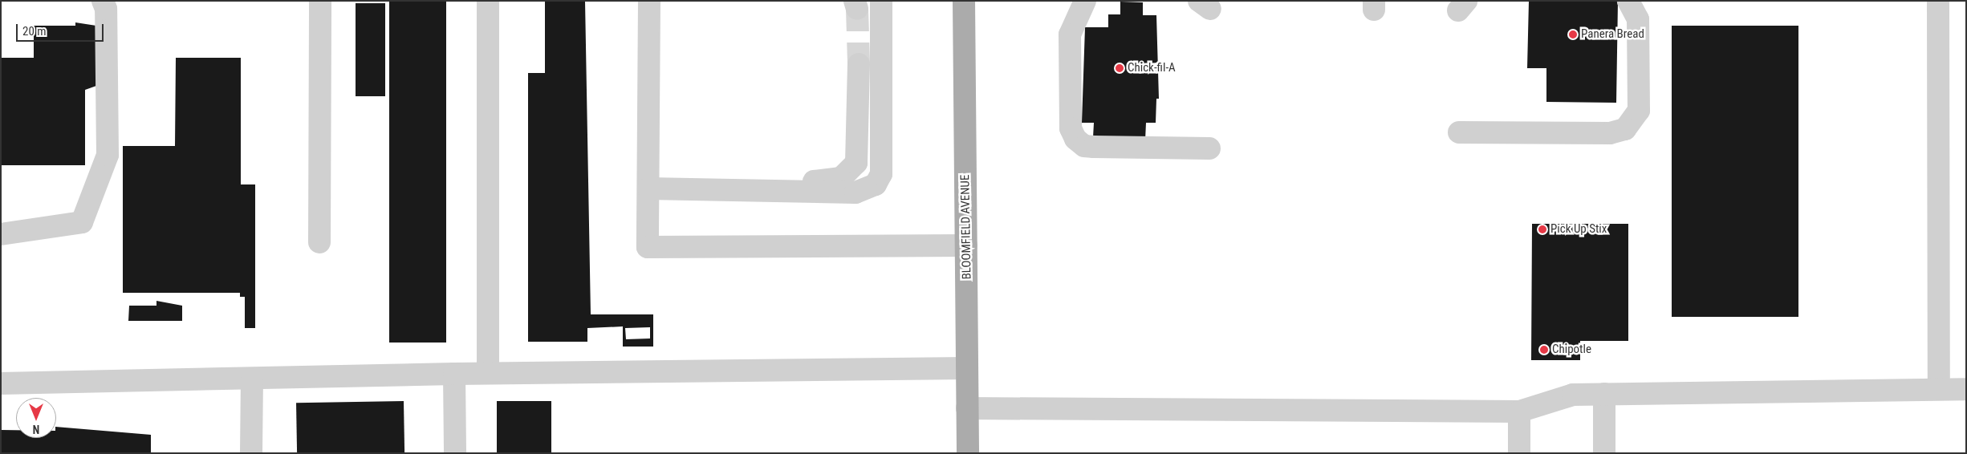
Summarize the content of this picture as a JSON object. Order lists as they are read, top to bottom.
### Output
{
  "streets": {
    "main road": ["BLOOMFIELD AVENUE"]
  },
  "places": [
    "Panera Bread",
    "Chick-fil-A",
    "Pick Up Stix",
    "Chipotle"
  ],
  "scale_bar": "20 m",
  "north": "bottom"
}
